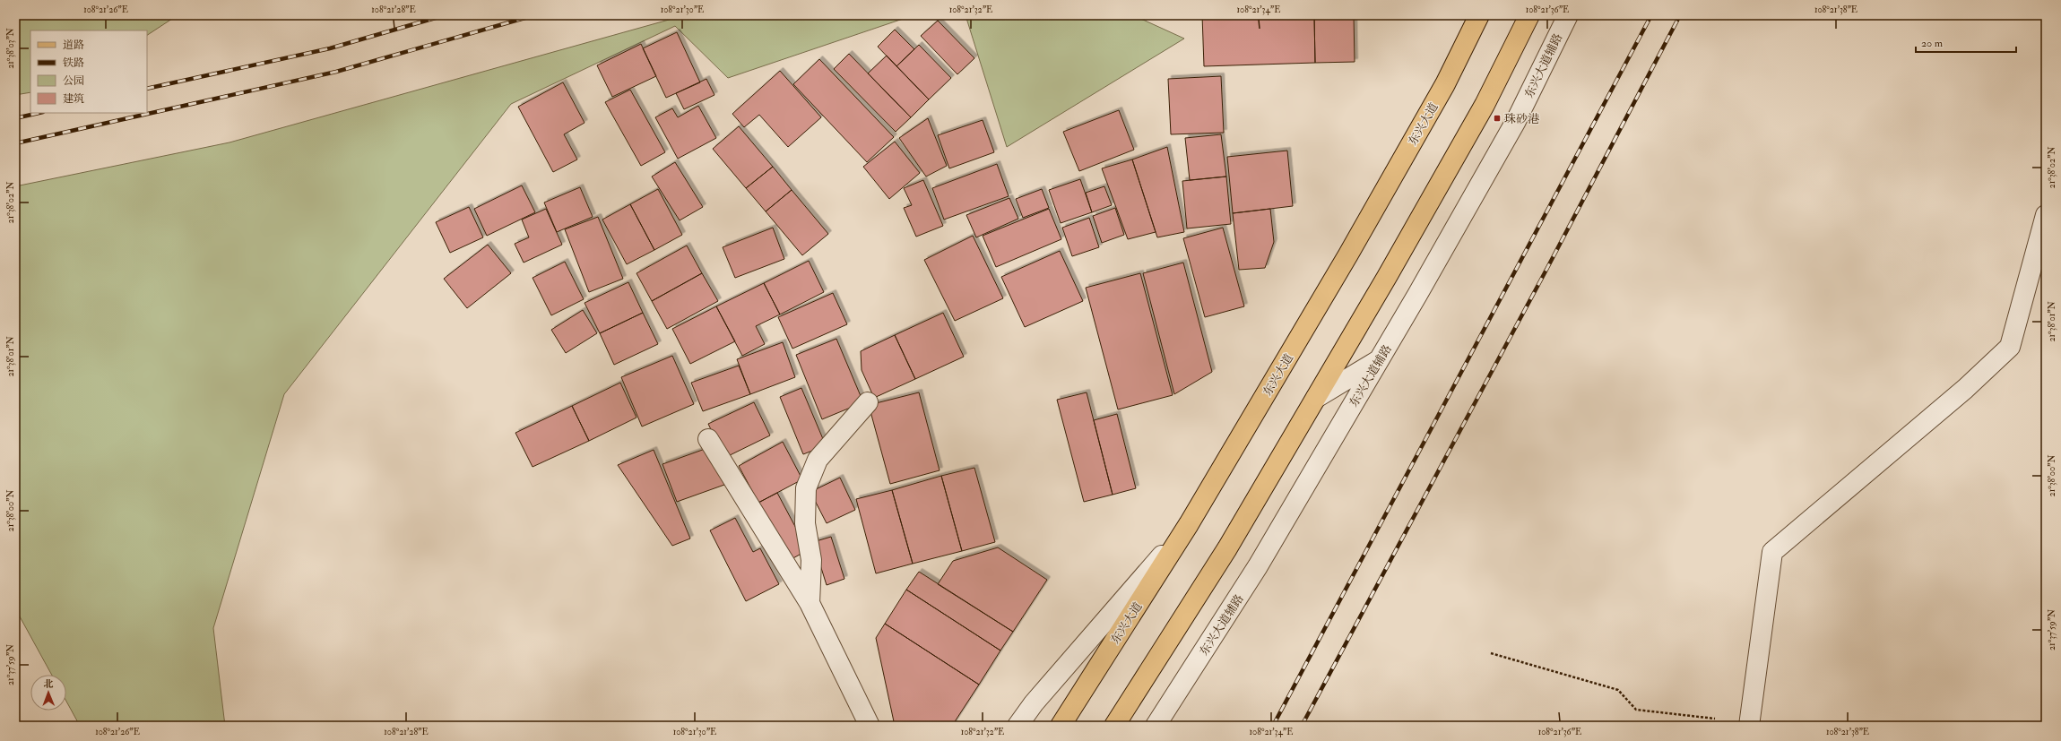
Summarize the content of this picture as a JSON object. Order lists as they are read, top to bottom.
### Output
{
  "streets": {
    "main road": ["东兴大道"],
    "street": ["东兴大道辅路"]
  },
  "places": {
    "transit": ["珠砂港"]
  },
  "legend": [
    "道路",
    "铁路",
    "公园",
    "建筑"
  ],
  "scale_bar": "20 m",
  "north": "top",
  "coordinates": [
    "108°21'26\"E",
    "108°21'28\"E",
    "108°21'30\"E",
    "108°21'32\"E",
    "108°21'34\"E",
    "108°21'36\"E",
    "108°21'38\"E",
    "21°38'03\"N",
    "21°38'02\"N",
    "21°38'01\"N",
    "21°38'00\"N",
    "21°37'59\"N"
  ]
}
